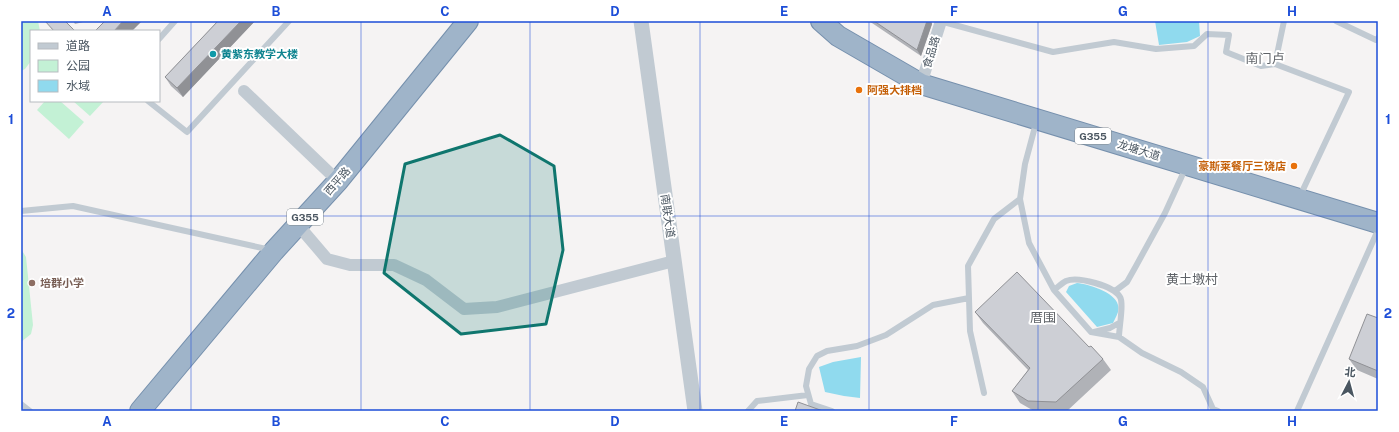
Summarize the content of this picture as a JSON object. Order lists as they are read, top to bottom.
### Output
{
  "streets": {
    "highway": ["G355", "龙塘大道", "西平路"],
    "street": ["食品路", "南联大道"]
  },
  "crossings": [
    ["食品路", "龙塘大道"]
  ],
  "districts": ["南门卢", "黄土墩村", "厝围"],
  "places": [
    "黄紫东教学大楼",
    "阿强大排档",
    "豪斯莱餐厅三饶店",
    "培群小学"
  ],
  "legend": ["道路", "公园", "水域"],
  "north": "top",
  "grid": {
    "columns": [
      "A",
      "B",
      "C",
      "D",
      "E",
      "F",
      "G",
      "H"
    ],
    "rows": ["1", "2"]
  }
}
